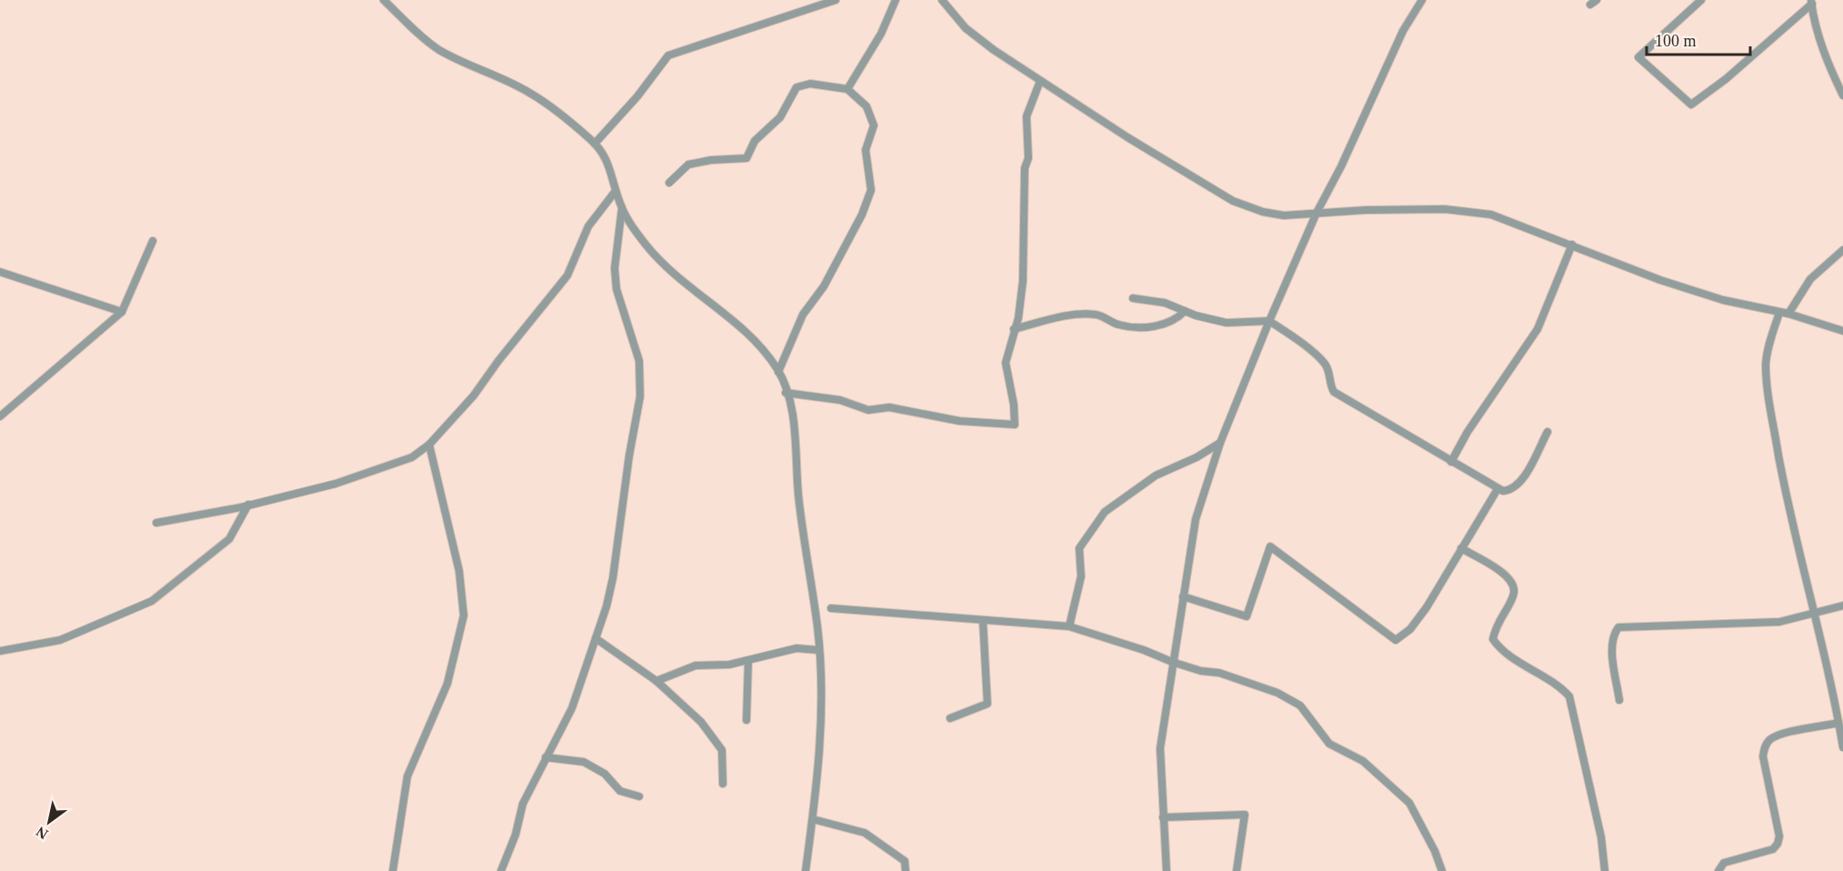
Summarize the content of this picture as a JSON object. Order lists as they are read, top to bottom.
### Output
{
  "scale_bar": "100 m",
  "north": "bottom left"
}
